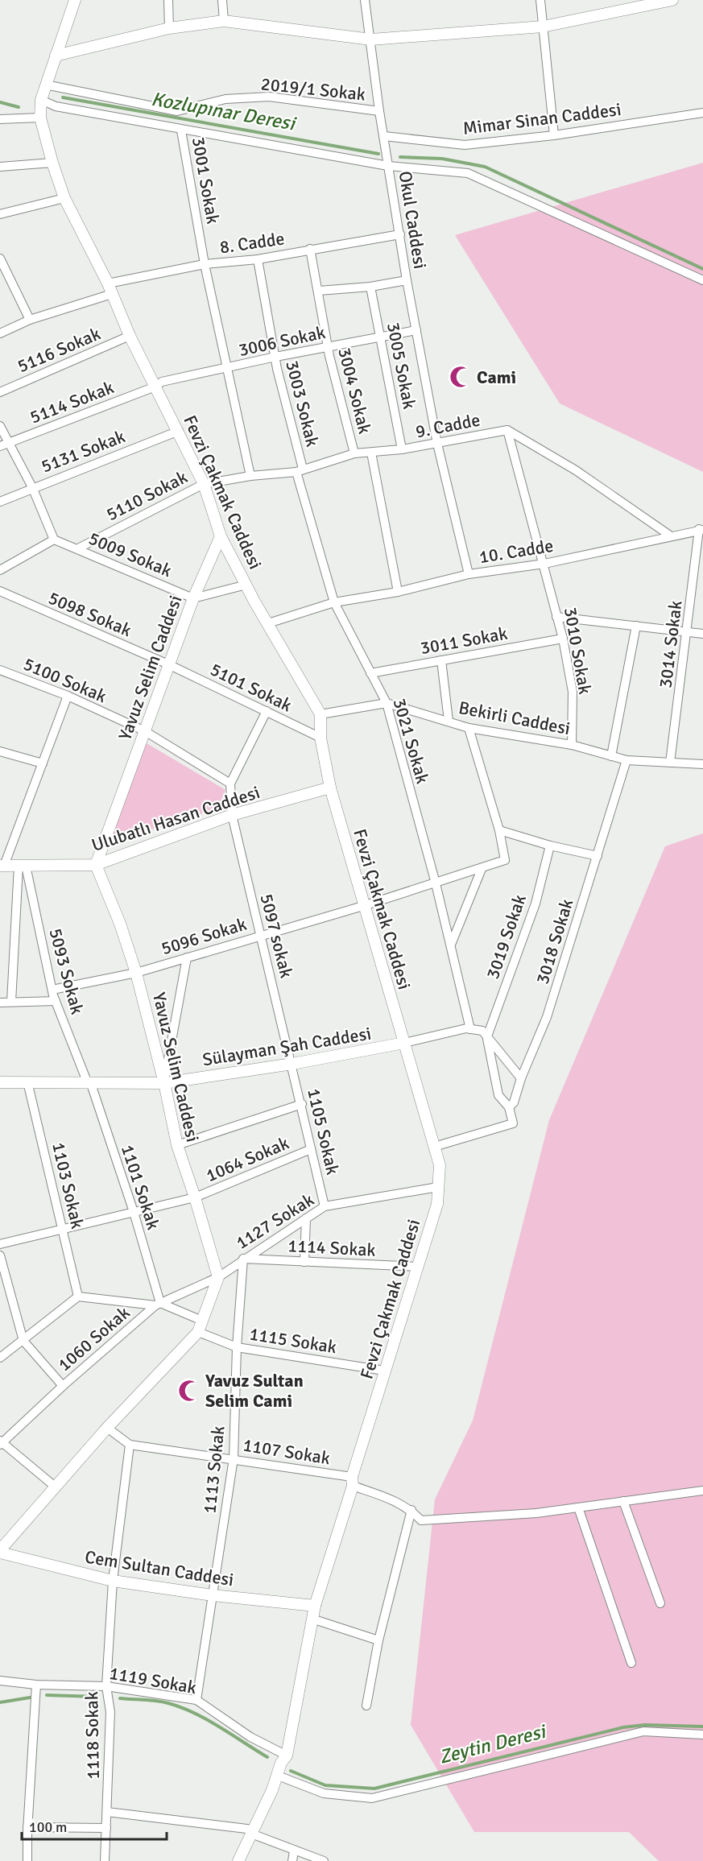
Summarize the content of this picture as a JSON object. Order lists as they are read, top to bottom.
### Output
{
  "streets": {
    "street": [
      "2019/1 Sokak",
      "Mimar Sinan Caddesi",
      "3001 Sokak",
      "Okul Caddesi",
      "8. Cadde",
      "3006 Sokak",
      "5116 Sokak",
      "3005 Sokak",
      "3004 Sokak",
      "5114 Sokak",
      "3003 Sokak",
      "9. Cadde",
      "5131 Sokak",
      "Fevzi Çakmak Caddesi",
      "5110 Sokak",
      "10. Cadde",
      "5009 Sokak",
      "5098 Sokak",
      "3011 Sokak",
      "3014 Sokak",
      "3010 Sokak",
      "Yavuz Selim Caddesi",
      "5100 Sokak",
      "5101 Sokak",
      "Bekirli Caddesi",
      "3021 Sokak",
      "Ulubatlı Hasan Caddesi",
      "5096 Sokak",
      "5097 sokak",
      "3019 Sokak",
      "3018 Sokak",
      "5093 Sokak",
      "Sülayman Şah Caddesi",
      "1105 Sokak",
      "1064 Sokak",
      "1103 Sokak",
      "1101 Sokak",
      "1127 Sokak",
      "1114 Sokak",
      "1060 Sokak",
      "1115 Sokak",
      "1107 Sokak",
      "1113 Sokak",
      "Cem Sultan Caddesi",
      "1119 Sokak",
      "1118 Sokak"
    ]
  },
  "crossings": [
    ["2019/1 Sokak", "Okul Caddesi"],
    ["2019/1 Sokak", "Fevzi Çakmak Caddesi"],
    ["Mimar Sinan Caddesi", "Okul Caddesi"],
    ["3001 Sokak", "8. Cadde"],
    ["3001 Sokak", "3006 Sokak"],
    ["3001 Sokak", "9. Cadde"],
    ["Okul Caddesi", "8. Cadde"],
    ["Okul Caddesi", "3006 Sokak"],
    ["Okul Caddesi", "9. Cadde"],
    ["Okul Caddesi", "10. Cadde"],
    ["8. Cadde", "3004 Sokak"],
    ["8. Cadde", "3003 Sokak"],
    ["8. Cadde", "Fevzi Çakmak Caddesi"],
    ["3006 Sokak", "3005 Sokak"],
    ["3006 Sokak", "3004 Sokak"],
    ["3006 Sokak", "5114 Sokak"],
    ["3006 Sokak", "3003 Sokak"],
    ["3006 Sokak", "Fevzi Çakmak Caddesi"],
    ["5116 Sokak", "Fevzi Çakmak Caddesi"],
    ["3005 Sokak", "9. Cadde"],
    ["3004 Sokak", "9. Cadde"],
    ["5114 Sokak", "Fevzi Çakmak Caddesi"],
    ["3003 Sokak", "9. Cadde"],
    ["3003 Sokak", "3021 Sokak"],
    ["9. Cadde", "Fevzi Çakmak Caddesi"],
    ["9. Cadde", "5110 Sokak"],
    ["9. Cadde", "10. Cadde"],
    ["9. Cadde", "3010 Sokak"],
    ["9. Cadde", "3021 Sokak"],
    ["5131 Sokak", "Fevzi Çakmak Caddesi"],
    ["Fevzi Çakmak Caddesi", "5110 Sokak"],
    ["Fevzi Çakmak Caddesi", "10. Cadde"],
    ["Fevzi Çakmak Caddesi", "Yavuz Selim Caddesi"],
    ["Fevzi Çakmak Caddesi", "5101 Sokak"],
    ["Fevzi Çakmak Caddesi", "Bekirli Caddesi"],
    ["Fevzi Çakmak Caddesi", "Ulubatlı Hasan Caddesi"],
    ["Fevzi Çakmak Caddesi", "5096 Sokak"],
    ["Fevzi Çakmak Caddesi", "3018 Sokak"],
    ["Fevzi Çakmak Caddesi", "Sülayman Şah Caddesi"],
    ["Fevzi Çakmak Caddesi", "1127 Sokak"],
    ["Fevzi Çakmak Caddesi", "1114 Sokak"],
    ["Fevzi Çakmak Caddesi", "1115 Sokak"],
    ["Fevzi Çakmak Caddesi", "1107 Sokak"],
    ["Fevzi Çakmak Caddesi", "Cem Sultan Caddesi"],
    ["Fevzi Çakmak Caddesi", "1119 Sokak"],
    ["5110 Sokak", "5009 Sokak"],
    ["10. Cadde", "3014 Sokak"],
    ["10. Cadde", "3010 Sokak"],
    ["10. Cadde", "3021 Sokak"],
    ["5009 Sokak", "Yavuz Selim Caddesi"],
    ["5098 Sokak", "Yavuz Selim Caddesi"],
    ["5098 Sokak", "5101 Sokak"],
    ["3011 Sokak", "3010 Sokak"],
    ["3011 Sokak", "3021 Sokak"],
    ["3014 Sokak", "Bekirli Caddesi"],
    ["3010 Sokak", "Bekirli Caddesi"],
    ["Yavuz Selim Caddesi", "5100 Sokak"],
    ["Yavuz Selim Caddesi", "5101 Sokak"],
    ["Yavuz Selim Caddesi", "Ulubatlı Hasan Caddesi"],
    ["Yavuz Selim Caddesi", "5096 Sokak"],
    ["Yavuz Selim Caddesi", "Sülayman Şah Caddesi"],
    ["Yavuz Selim Caddesi", "1064 Sokak"],
    ["Yavuz Selim Caddesi", "1127 Sokak"],
    ["Yavuz Selim Caddesi", "1060 Sokak"],
    ["5100 Sokak", "5097 sokak"],
    ["Bekirli Caddesi", "3021 Sokak"],
    ["Bekirli Caddesi", "3018 Sokak"],
    ["3021 Sokak", "5096 Sokak"],
    ["Ulubatlı Hasan Caddesi", "5097 sokak"],
    ["Ulubatlı Hasan Caddesi", "5093 Sokak"],
    ["5096 Sokak", "5097 sokak"],
    ["5096 Sokak", "5093 Sokak"],
    ["5097 sokak", "Sülayman Şah Caddesi"],
    ["5097 sokak", "1105 Sokak"],
    ["5093 Sokak", "Sülayman Şah Caddesi"],
    ["5093 Sokak", "1101 Sokak"],
    ["Sülayman Şah Caddesi", "1105 Sokak"],
    ["Sülayman Şah Caddesi", "1103 Sokak"],
    ["Sülayman Şah Caddesi", "1101 Sokak"],
    ["1105 Sokak", "1064 Sokak"],
    ["1105 Sokak", "1127 Sokak"],
    ["1064 Sokak", "1103 Sokak"],
    ["1064 Sokak", "1101 Sokak"],
    ["1101 Sokak", "1060 Sokak"],
    ["1127 Sokak", "1114 Sokak"],
    ["1127 Sokak", "1060 Sokak"],
    ["1127 Sokak", "1113 Sokak"],
    ["1114 Sokak", "1113 Sokak"],
    ["1115 Sokak", "1113 Sokak"],
    ["1107 Sokak", "1113 Sokak"],
    ["1107 Sokak", "1118 Sokak"],
    ["1113 Sokak", "Cem Sultan Caddesi"],
    ["1113 Sokak", "1119 Sokak"],
    ["Cem Sultan Caddesi", "1118 Sokak"],
    ["1119 Sokak", "1118 Sokak"]
  ],
  "water": ["Kozlupınar Deresi", "Zeytin Deresi"],
  "places": {
    "mosque": ["Cami", "Yavuz Sultan Selim Cami"]
  },
  "scale_bar": "100 m"
}
